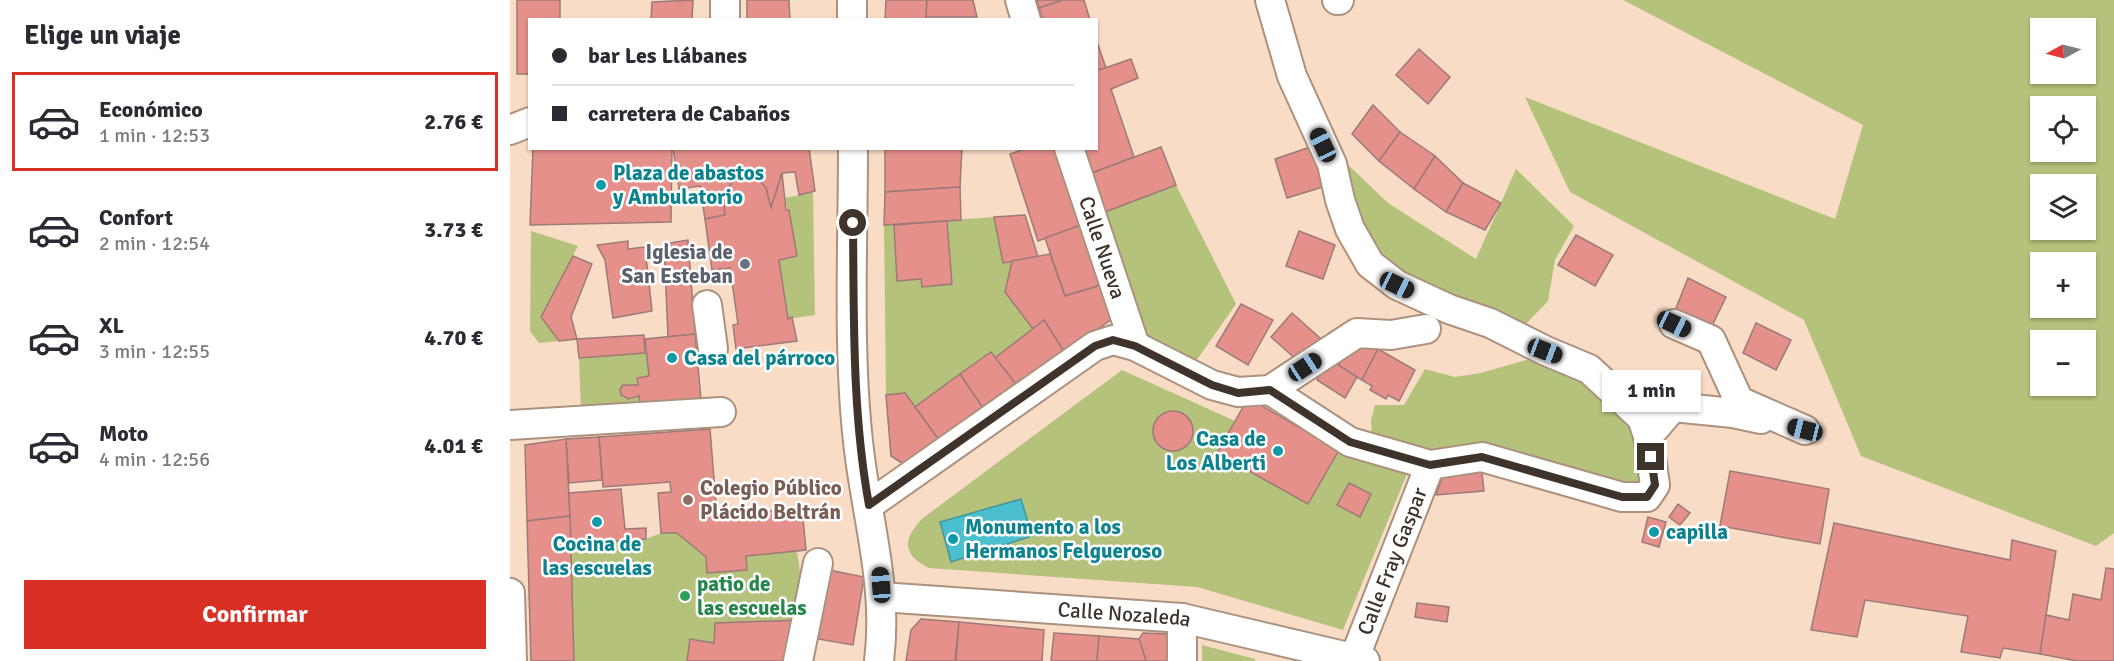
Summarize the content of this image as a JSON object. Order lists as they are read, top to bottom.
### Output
{
  "streets": {
    "street": ["Calle Nueva", "Calle Fray Gaspar", "Calle Nozaleda"]
  },
  "crossings": [
    ["Calle Fray Gaspar", "Calle Nozaleda"]
  ],
  "places": [
    "Plaza de abastos y Ambulatorio",
    "Iglesia de San Esteban",
    "Casa del párroco",
    "Casa de Los Alberti",
    "Colegio Público Plácido Beltrán",
    "Cocina de las escuelas",
    "capilla",
    "Monumento a los Hermanos Felgueroso",
    "patio de las escuelas"
  ],
  "north": "left",
  "page": {
    "heading": "Elige un viaje",
    "map_buttons": ["+", "−"],
    "banner": ["bar Les Llábanes", "carretera de Cabaños"],
    "list": [
      {
        "name": "Económico",
        "note": "1 min · 12:53",
        "value": "2.76 €"
      },
      {
        "name": "Confort",
        "note": "2 min · 12:54",
        "value": "3.73 €"
      },
      {
        "name": "XL",
        "note": "3 min · 12:55",
        "value": "4.70 €"
      },
      {
        "name": "Moto",
        "note": "4 min · 12:56",
        "value": "4.01 €"
      }
    ],
    "bubble": "1 min",
    "buttons": "Confirmar"
  }
}
